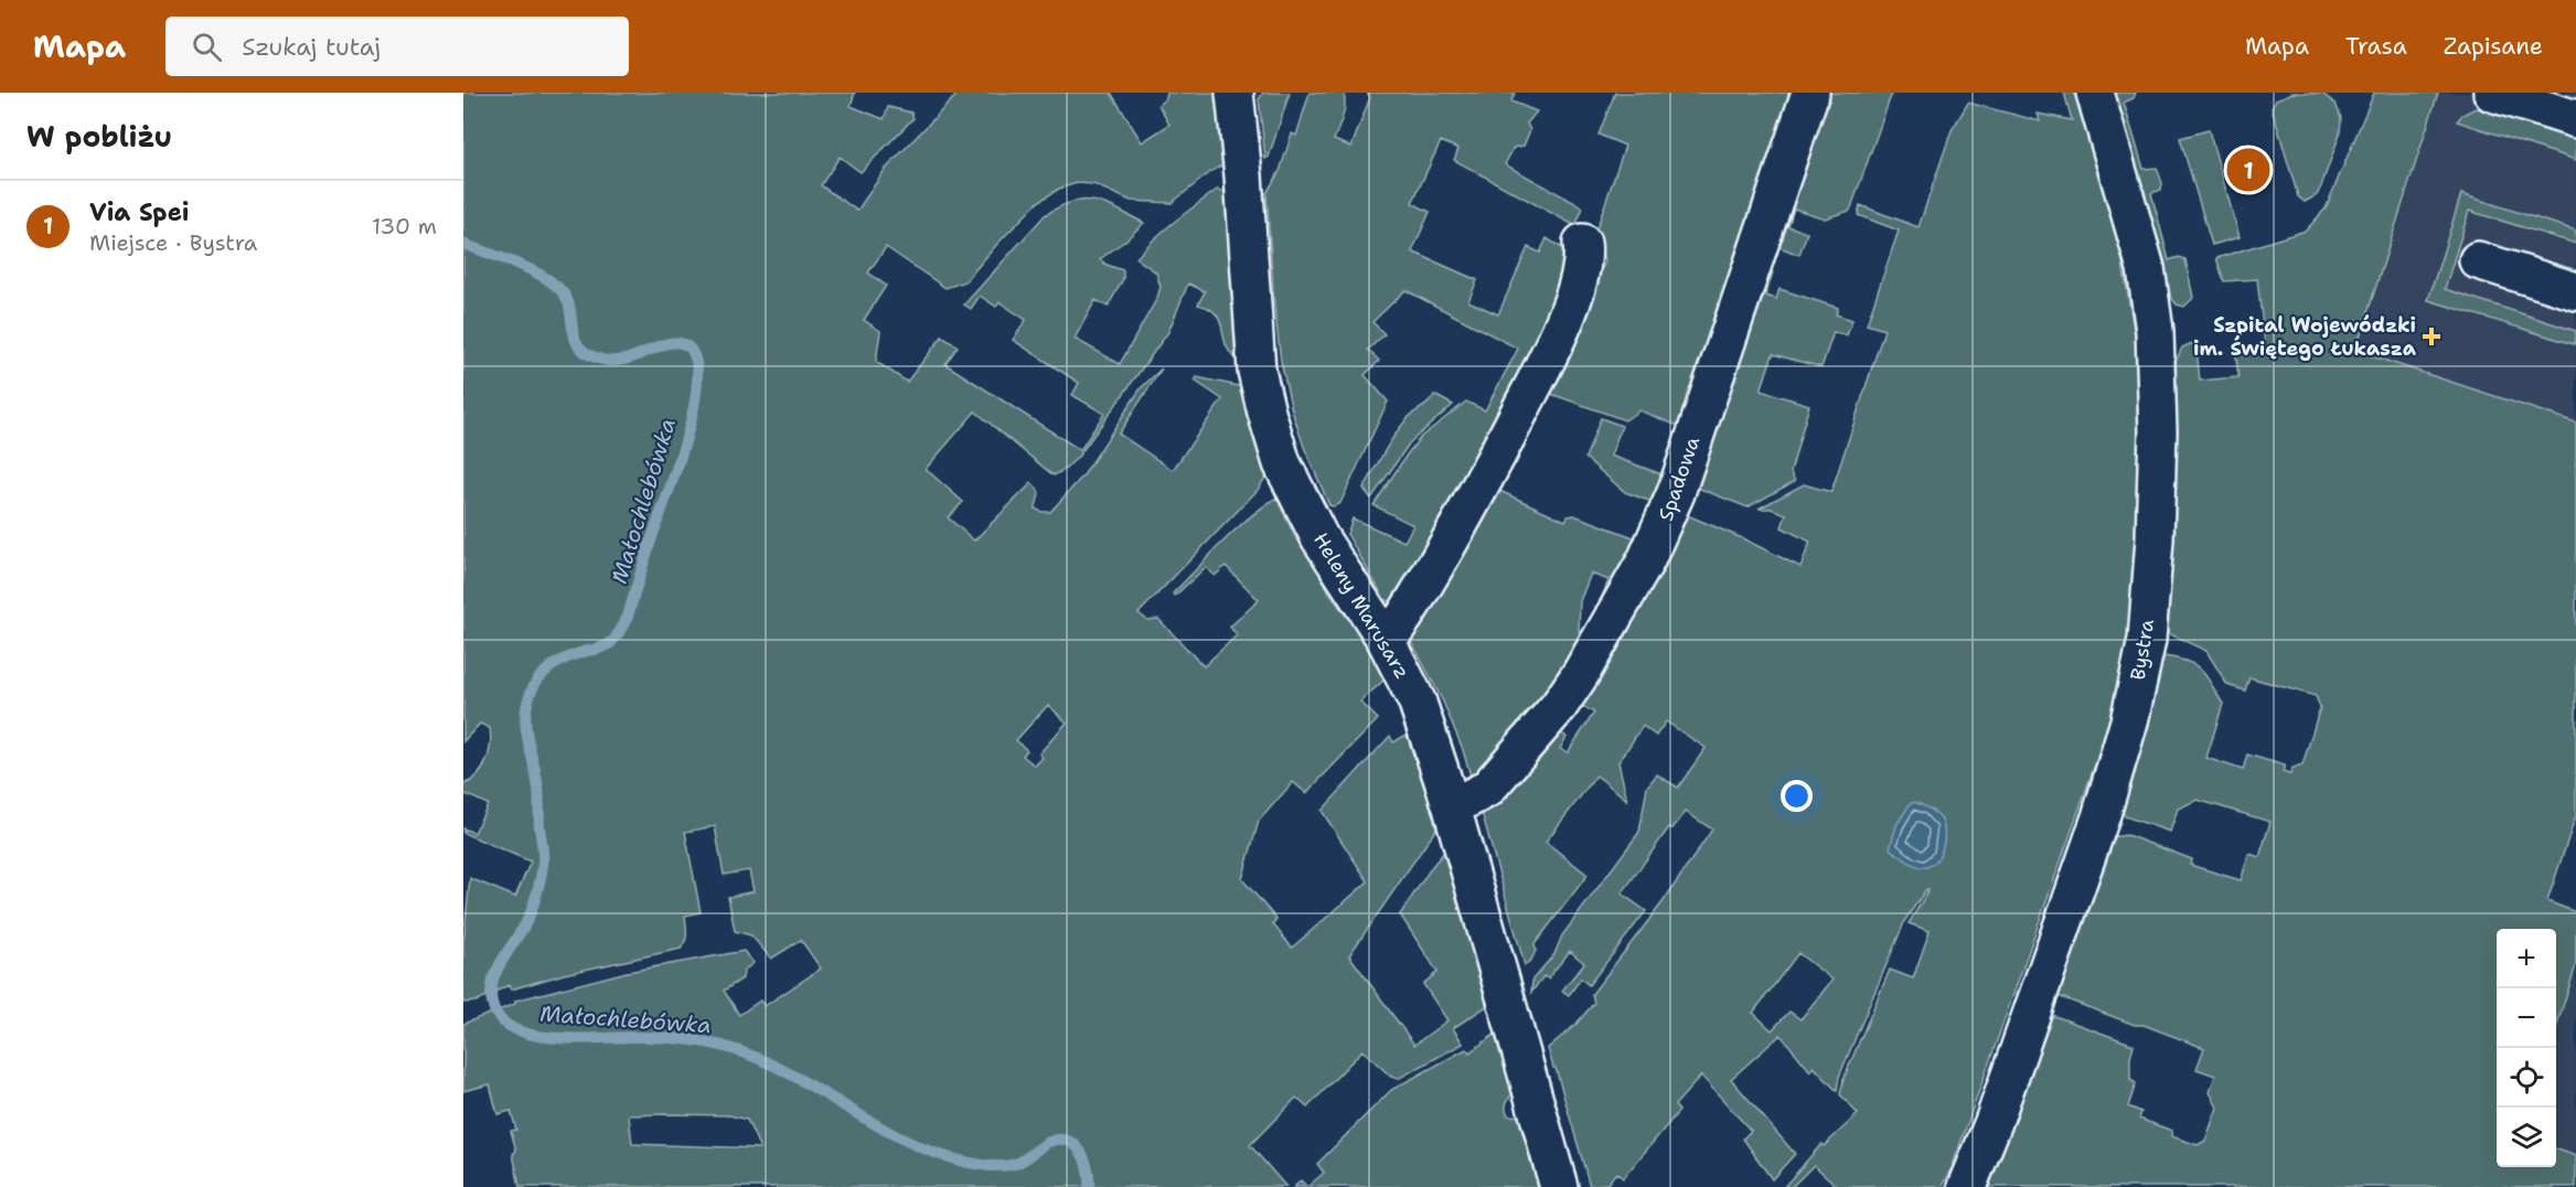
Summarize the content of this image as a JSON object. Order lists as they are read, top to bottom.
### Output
{
  "streets": {
    "street": ["Spadowa", "Heleny Marusarz", "Bystra"]
  },
  "crossings": [
    ["Spadowa", "Heleny Marusarz"]
  ],
  "water": ["Małochlebówka"],
  "places": {
    "health": ["Szpital Wojewódzki im. Świętego Łukasza"]
  },
  "page": {
    "header": "Mapa",
    "search": "Szukaj tutaj",
    "nav": ["Mapa", "Trasa", "Zapisane"],
    "heading": "W pobliżu",
    "pins": "1",
    "list": [
      {
        "mark": "1",
        "name": "Via Spei",
        "note": "Miejsce · Bystra",
        "value": "130 m"
      }
    ],
    "map_buttons": ["+", "−"]
  }
}
